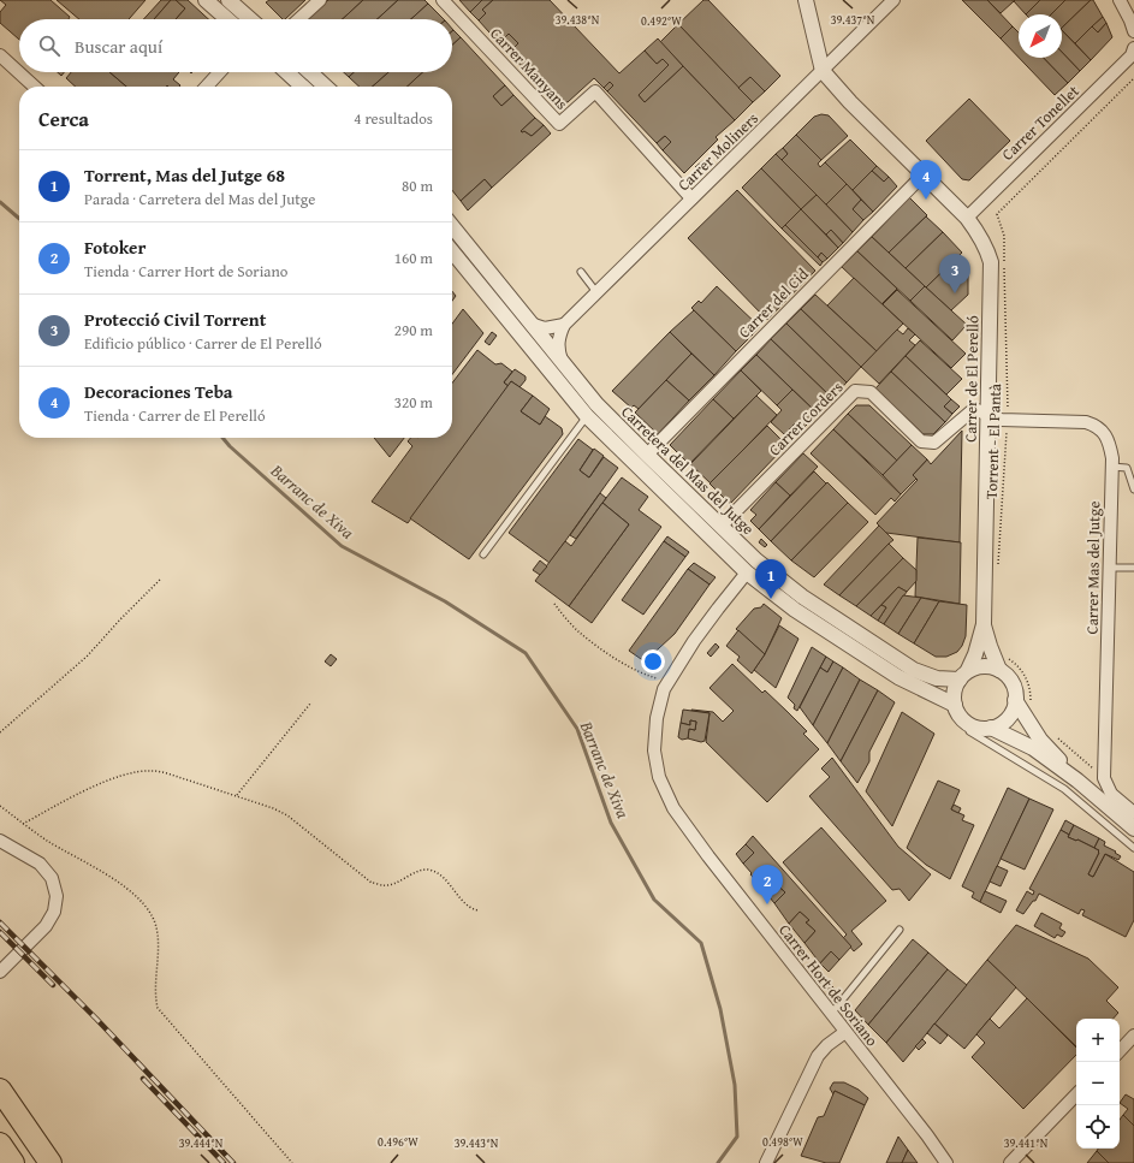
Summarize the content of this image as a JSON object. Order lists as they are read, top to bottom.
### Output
{
  "streets": {
    "street": [
      "Carrer Manyans",
      "Carrer Tonellet",
      "Carrer Moliners",
      "Carrer del Cid",
      "Carrer de El Perelló",
      "Carrer Corders",
      "Carretera del Mas del Jutge",
      "Carrer Mas del Jutge",
      "Carrer Hort de Soriano"
    ],
    "path": ["Torrent - El Pantà"]
  },
  "crossings": [
    ["Carrer Manyans", "Carrer Moliners"],
    ["Carrer Tonellet", "Carrer de El Perelló"],
    ["Carrer Moliners", "Carrer de El Perelló"],
    ["Carrer del Cid", "Carrer de El Perelló"],
    ["Carrer del Cid", "Carretera del Mas del Jutge"],
    ["Carrer de El Perelló", "Carrer Corders"],
    ["Carrer de El Perelló", "Carrer Mas del Jutge"],
    ["Carrer Corders", "Carretera del Mas del Jutge"],
    ["Carrer Corders", "Carrer Mas del Jutge"],
    ["Torrent - El Pantà", "Carrer Mas del Jutge"],
    ["Carretera del Mas del Jutge", "Carrer Hort de Soriano"]
  ],
  "water": ["Barranc de Xiva"],
  "north": "bottom left",
  "page": {
    "search": "Buscar aquí",
    "heading": ["Cerca", "4 resultados"],
    "list": [
      {
        "mark": "1",
        "name": "Torrent, Mas del Jutge 68",
        "note": "Parada · Carretera del Mas del Jutge",
        "value": "80 m"
      },
      {
        "mark": "2",
        "name": "Fotoker",
        "note": "Tienda · Carrer Hort de Soriano",
        "value": "160 m"
      },
      {
        "mark": "3",
        "name": "Protecció Civil Torrent",
        "note": "Edificio público · Carrer de El Perelló",
        "value": "290 m"
      },
      {
        "mark": "4",
        "name": "Decoraciones Teba",
        "note": "Tienda · Carrer de El Perelló",
        "value": "320 m"
      }
    ],
    "pins": [
      "4",
      "3",
      "1",
      "2"
    ],
    "map_buttons": ["+", "−"]
  },
  "coordinates": [
    "39.438°N",
    "39.437°N",
    "0.492°W",
    "0.496°W",
    "0.498°W",
    "39.444°N",
    "39.443°N",
    "39.441°N"
  ]
}
